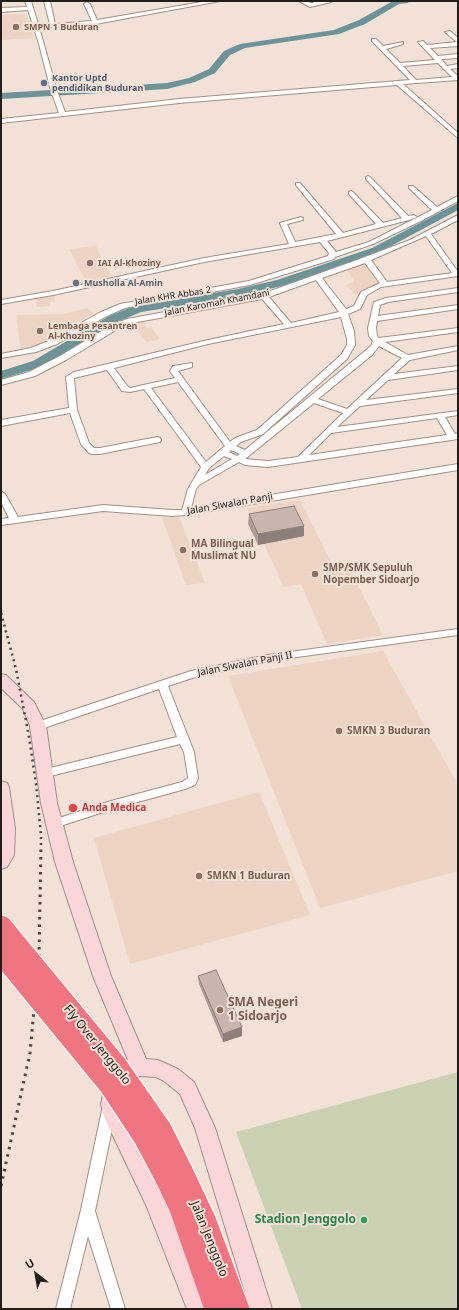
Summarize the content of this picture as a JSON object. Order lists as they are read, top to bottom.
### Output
{
  "streets": {
    "highway": ["Fly Over Jenggolo", "Jalan Jenggolo"],
    "street": [
      "Jalan KHR Abbas 2",
      "Jalan Karomah Khamdani",
      "Jalan Siwalan Panji",
      "Jalan Siwalan Panji II"
    ]
  },
  "crossings": [
    ["Fly Over Jenggolo", "Jalan Jenggolo"]
  ],
  "places": [
    "SMPN 1 Buduran",
    "Kantor Uptd pendidikan Buduran",
    "IAI Al-Khoziny",
    "Musholla Al-Amin",
    "Lembaga Pesantren Al-Khoziny",
    "MA Bilingual Muslimat NU",
    "SMP/SMK Sepuluh Nopember Sidoarjo",
    "SMKN 3 Buduran",
    "Anda Medica",
    "SMKN 1 Buduran",
    "SMA Negeri 1 Sidoarjo",
    "Stadion Jenggolo"
  ],
  "north": "top left"
}
